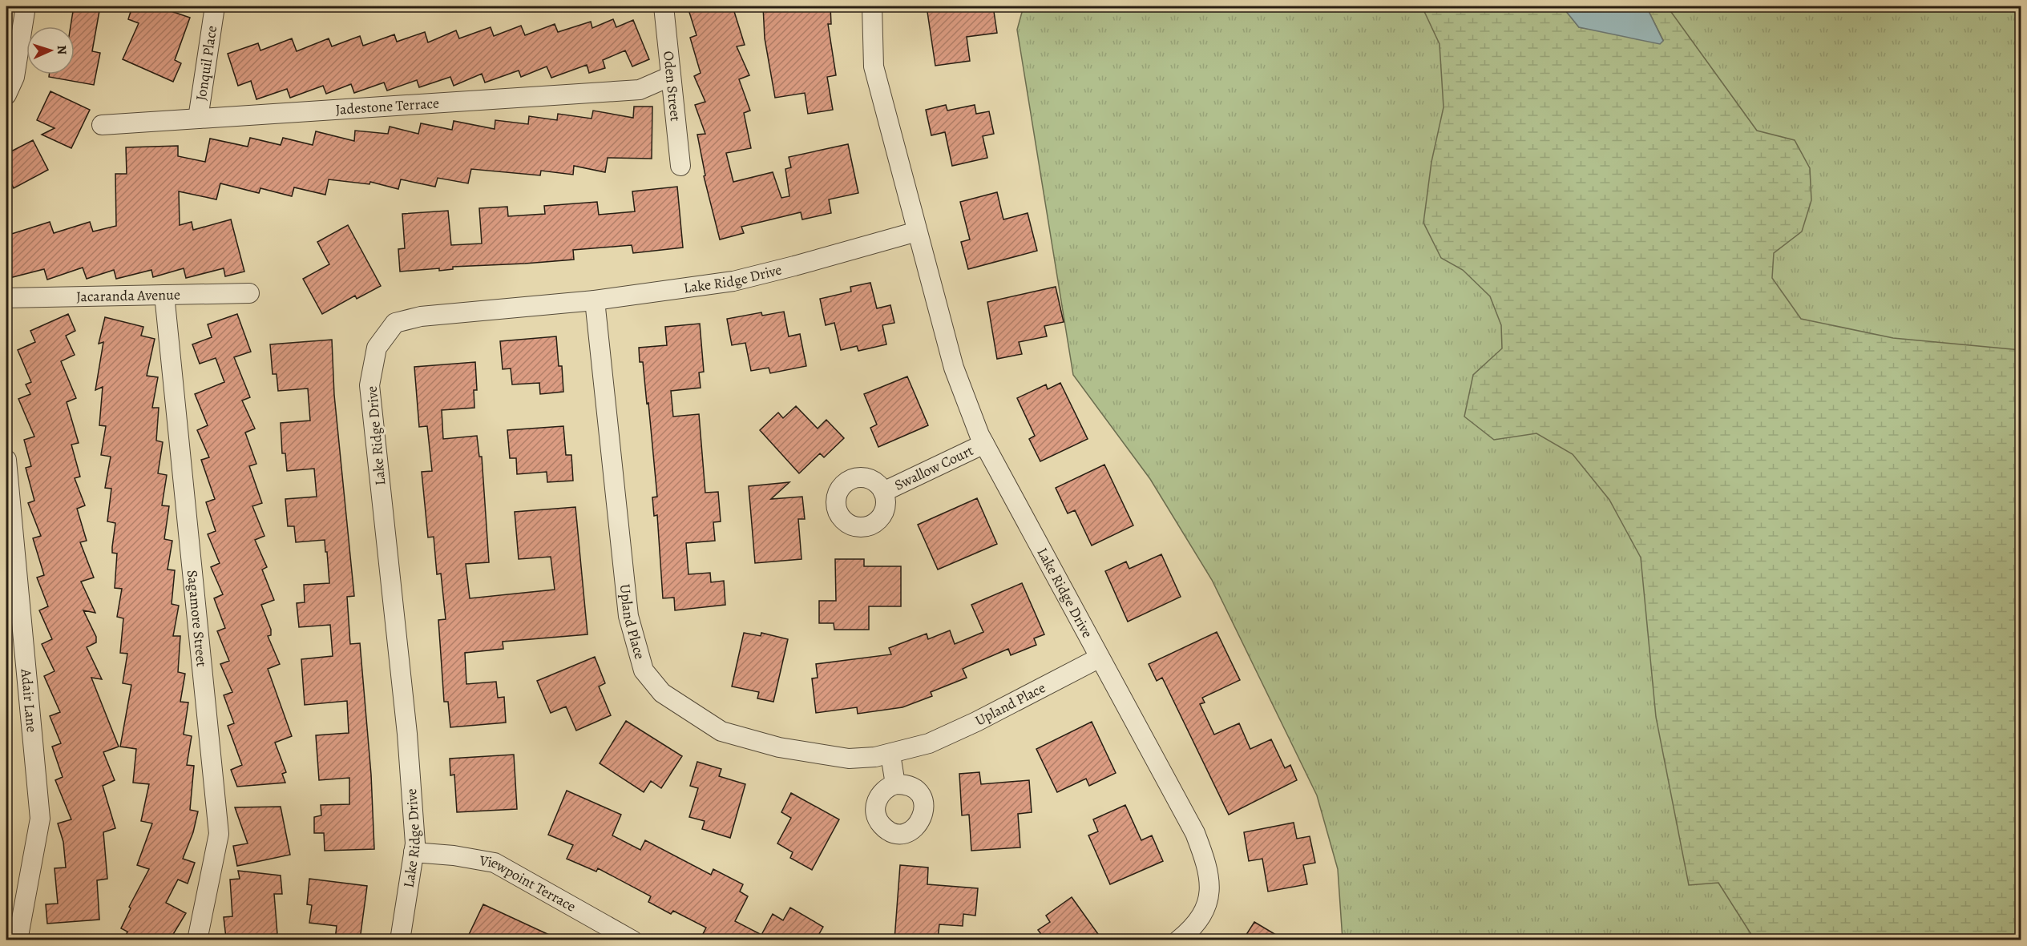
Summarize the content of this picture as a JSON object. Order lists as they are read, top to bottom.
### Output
{
  "streets": {
    "street": [
      "Jonquil Place",
      "Oden Street",
      "Jadestone Terrace",
      "Lake Ridge Drive",
      "Jacaranda Avenue",
      "Swallow Court",
      "Sagamore Street",
      "Upland Place",
      "Adair Lane",
      "Viewpoint Terrace"
    ]
  },
  "crossings": [
    ["Jonquil Place", "Jadestone Terrace"],
    ["Oden Street", "Jadestone Terrace"],
    ["Lake Ridge Drive", "Swallow Court"],
    ["Lake Ridge Drive", "Upland Place"],
    ["Lake Ridge Drive", "Viewpoint Terrace"],
    ["Jacaranda Avenue", "Sagamore Street"]
  ],
  "north": "right"
}
